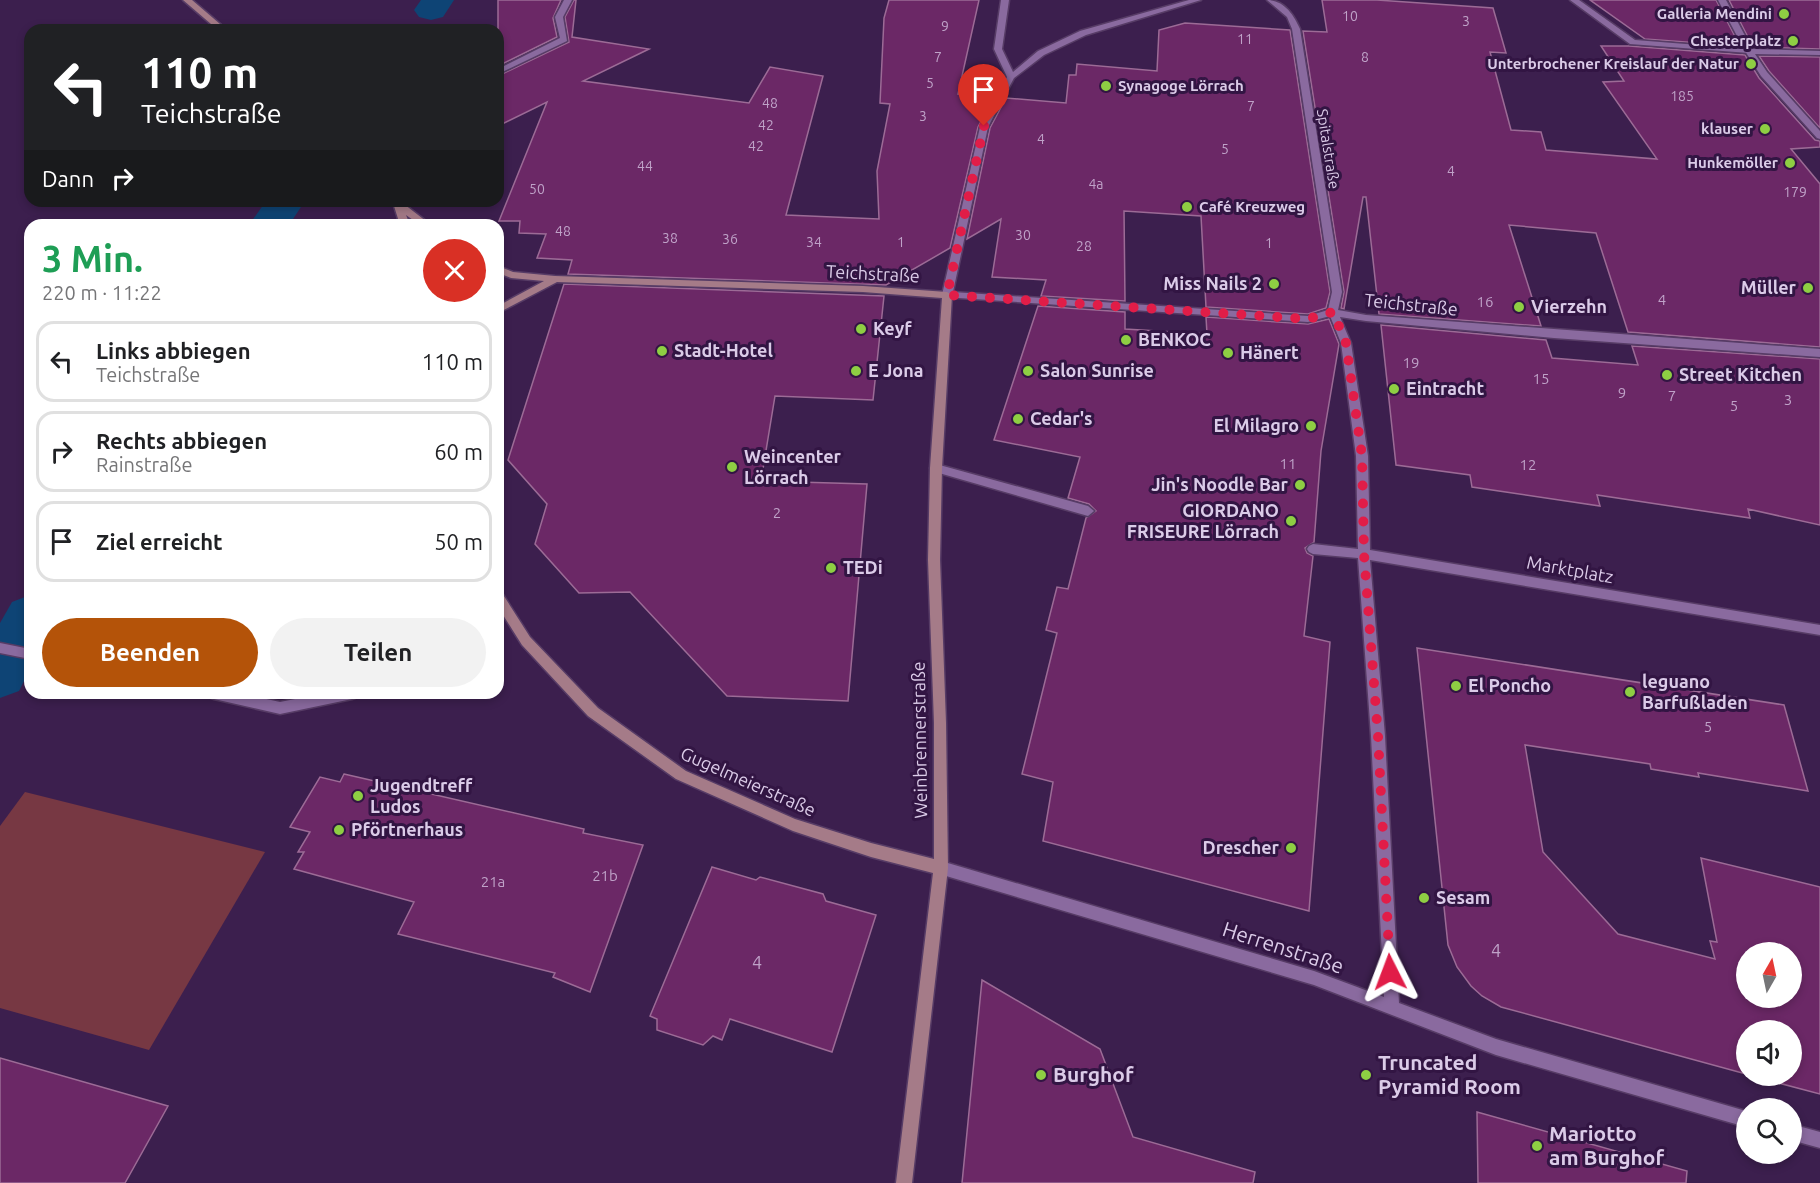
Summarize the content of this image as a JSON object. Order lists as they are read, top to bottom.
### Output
{
  "streets": {
    "street": [
      "Spitalstraße",
      "Teichstraße",
      "Marktplatz",
      "Weinbrennerstraße",
      "Gugelmeierstraße",
      "Herrenstraße"
    ]
  },
  "crossings": [
    ["Spitalstraße", "Teichstraße"],
    ["Teichstraße", "Weinbrennerstraße"],
    ["Weinbrennerstraße", "Gugelmeierstraße"],
    ["Weinbrennerstraße", "Herrenstraße"],
    ["Gugelmeierstraße", "Herrenstraße"]
  ],
  "places": [
    "Galleria Mendini",
    "Chesterplatz",
    "Unterbrochener Kreislauf der Natur",
    "Synagoge Lörrach",
    "klauser",
    "Hunkemöller",
    "Café Kreuzweg",
    "Miss Nails 2",
    "Müller",
    "Vierzehn",
    "Keyf",
    "BENKOC",
    "Stadt-Hotel",
    "Hänert",
    "E Jona",
    "Salon Sunrise",
    "Street Kitchen",
    "Eintracht",
    "Cedar's",
    "El Milagro",
    "Weincenter Lörrach",
    "Jin's Noodle Bar",
    "GIORDANO FRISEURE Lörrach",
    "TEDi",
    "El Poncho",
    "leguano Barfußladen",
    "Jugendtreff Ludos",
    "Pförtnerhaus",
    "Drescher",
    "Sesam",
    "Burghof",
    "Truncated Pyramid Room",
    "Mariotto am Burghof"
  ],
  "house_numbers": [
    "10",
    "3",
    "9",
    "11",
    "7",
    "8",
    "5",
    "185",
    "48",
    "7",
    "3",
    "42",
    "4",
    "42",
    "5",
    "44",
    "4",
    "4a",
    "50",
    "179",
    "48",
    "30",
    "38",
    "36",
    "34",
    "1",
    "1",
    "28",
    "4",
    "16",
    "19",
    "15",
    "9",
    "7",
    "3",
    "5",
    "11",
    "12",
    "2",
    "5",
    "21b",
    "21a",
    "4",
    "4"
  ],
  "north": "top",
  "page": {
    "turn": ["110 m", "Teichstraße"],
    "then": "Dann",
    "heading": ["3 Min.", "220 m · 11:22"],
    "list": [
      {
        "name": "Links abbiegen",
        "note": "Teichstraße",
        "value": "110 m"
      },
      {
        "name": "Rechts abbiegen",
        "note": "Rainstraße",
        "value": "60 m"
      },
      {
        "name": "Ziel erreicht",
        "value": "50 m"
      }
    ],
    "buttons": ["Beenden", "Teilen"]
  }
}
